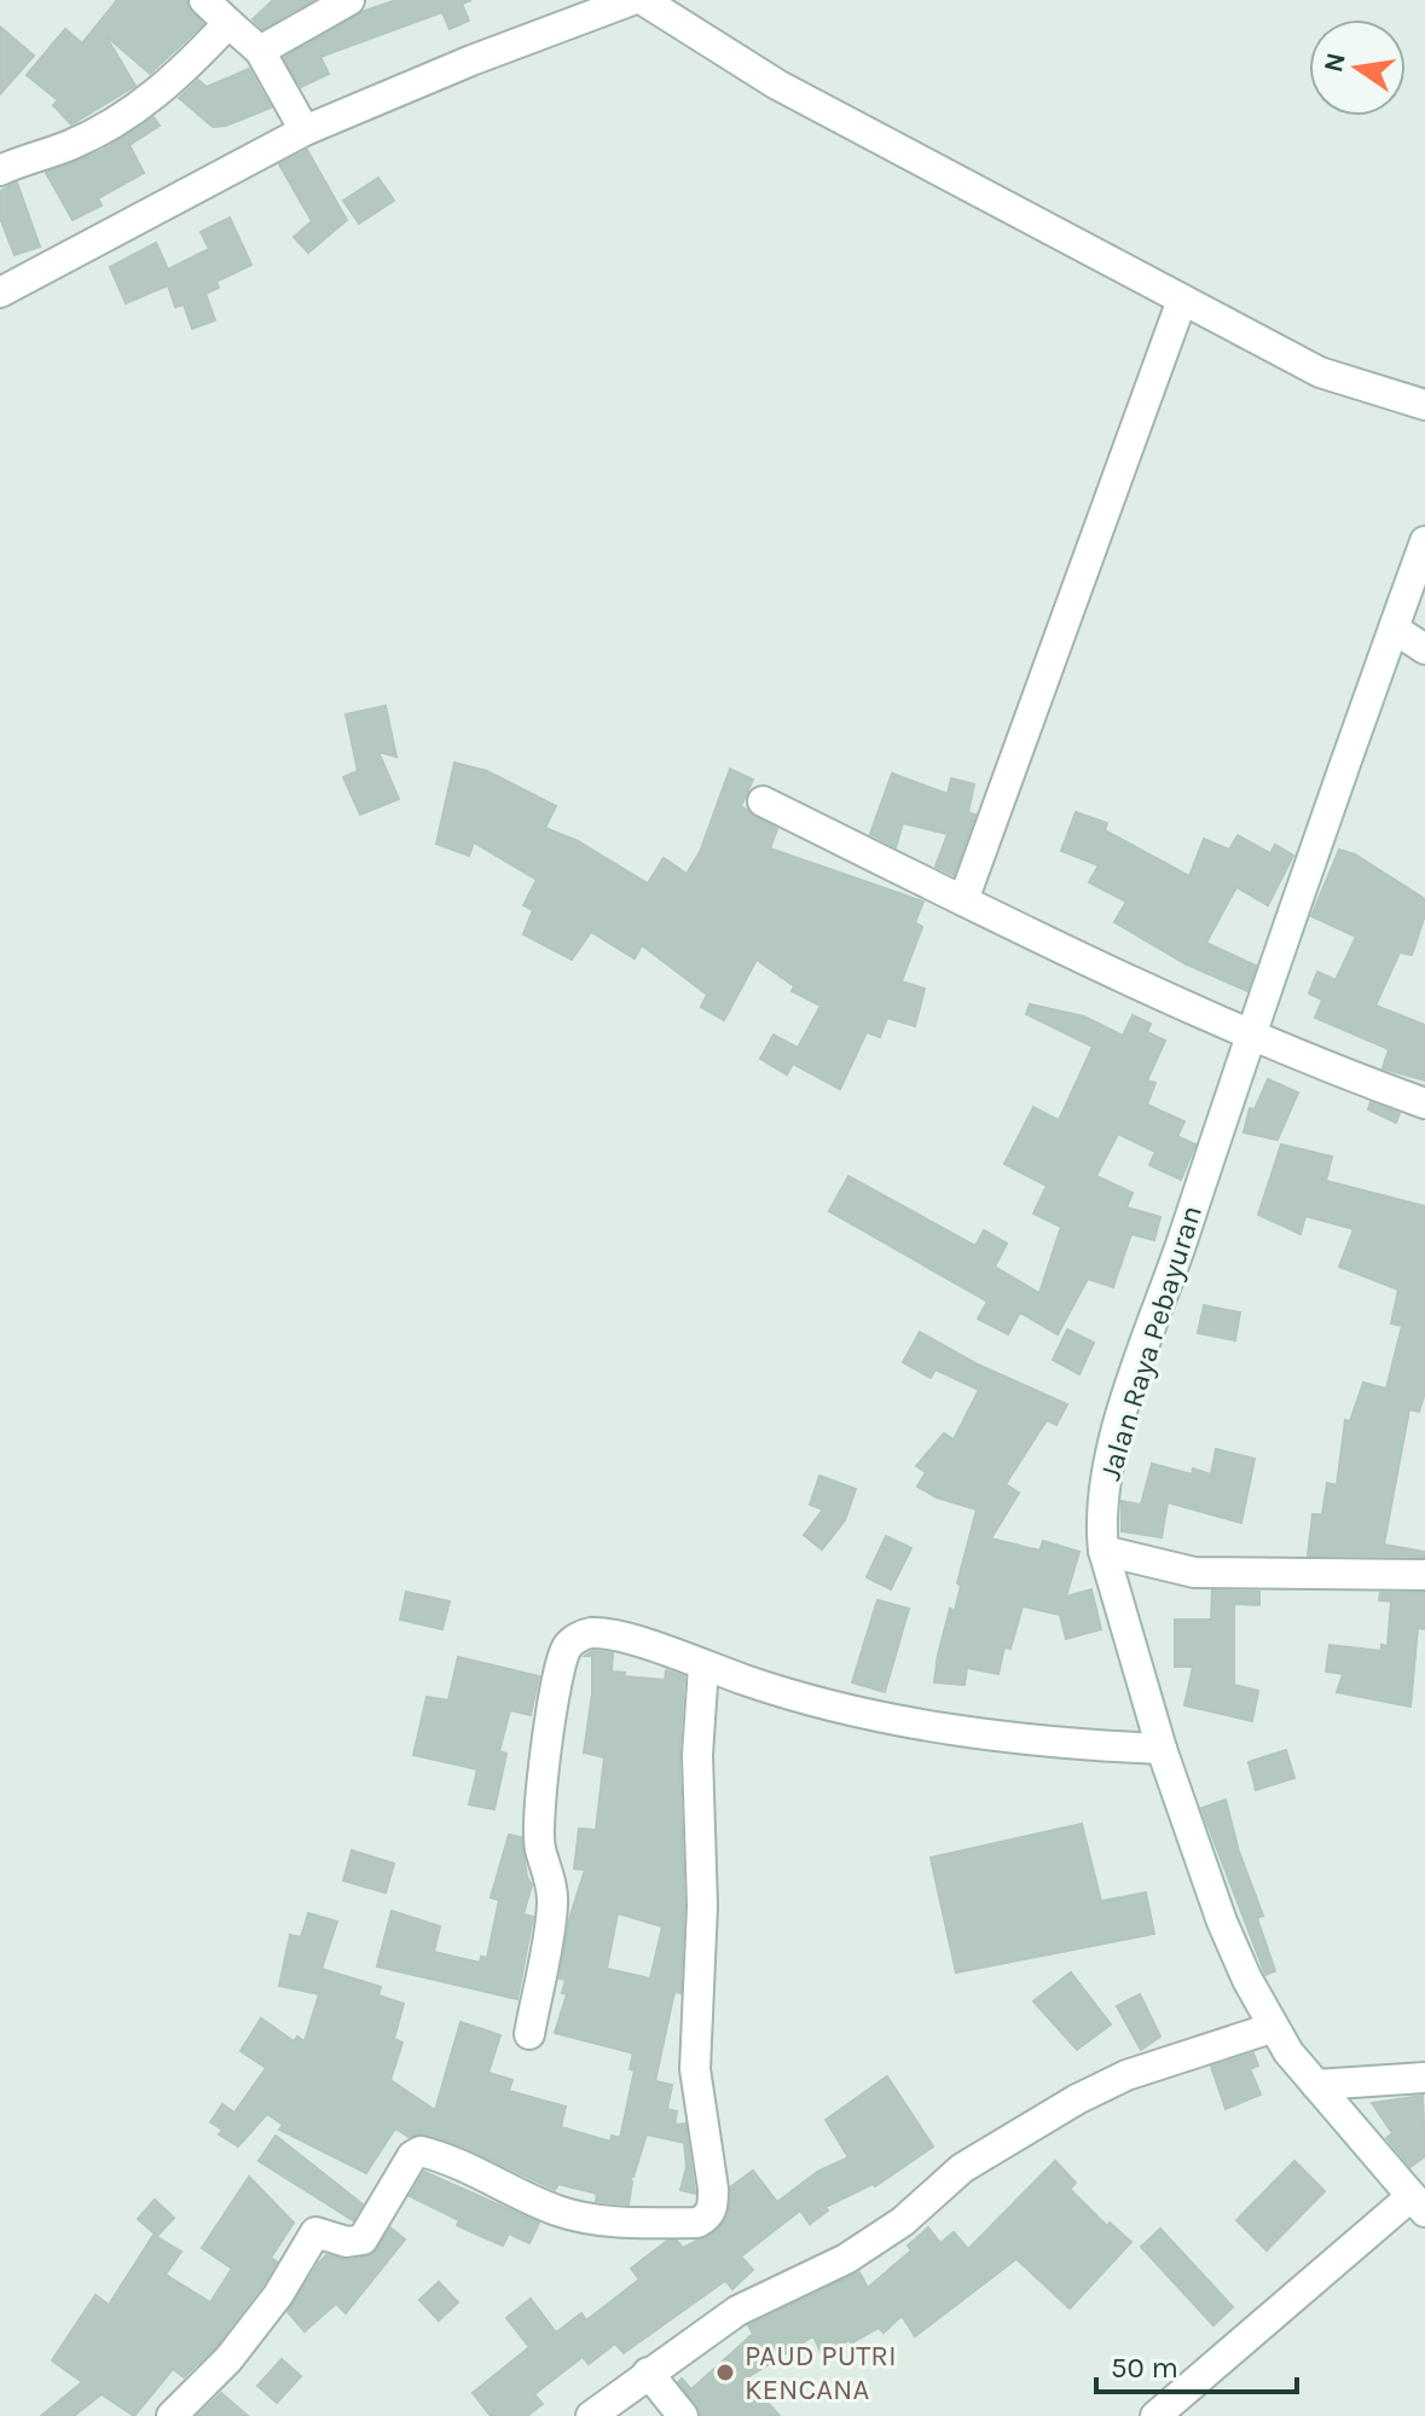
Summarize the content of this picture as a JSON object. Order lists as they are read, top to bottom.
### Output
{
  "streets": {
    "street": ["Jalan Raya Pebayuran"]
  },
  "places": ["PAUD PUTRI KENCANA"],
  "scale_bar": "50 m",
  "north": "left"
}
